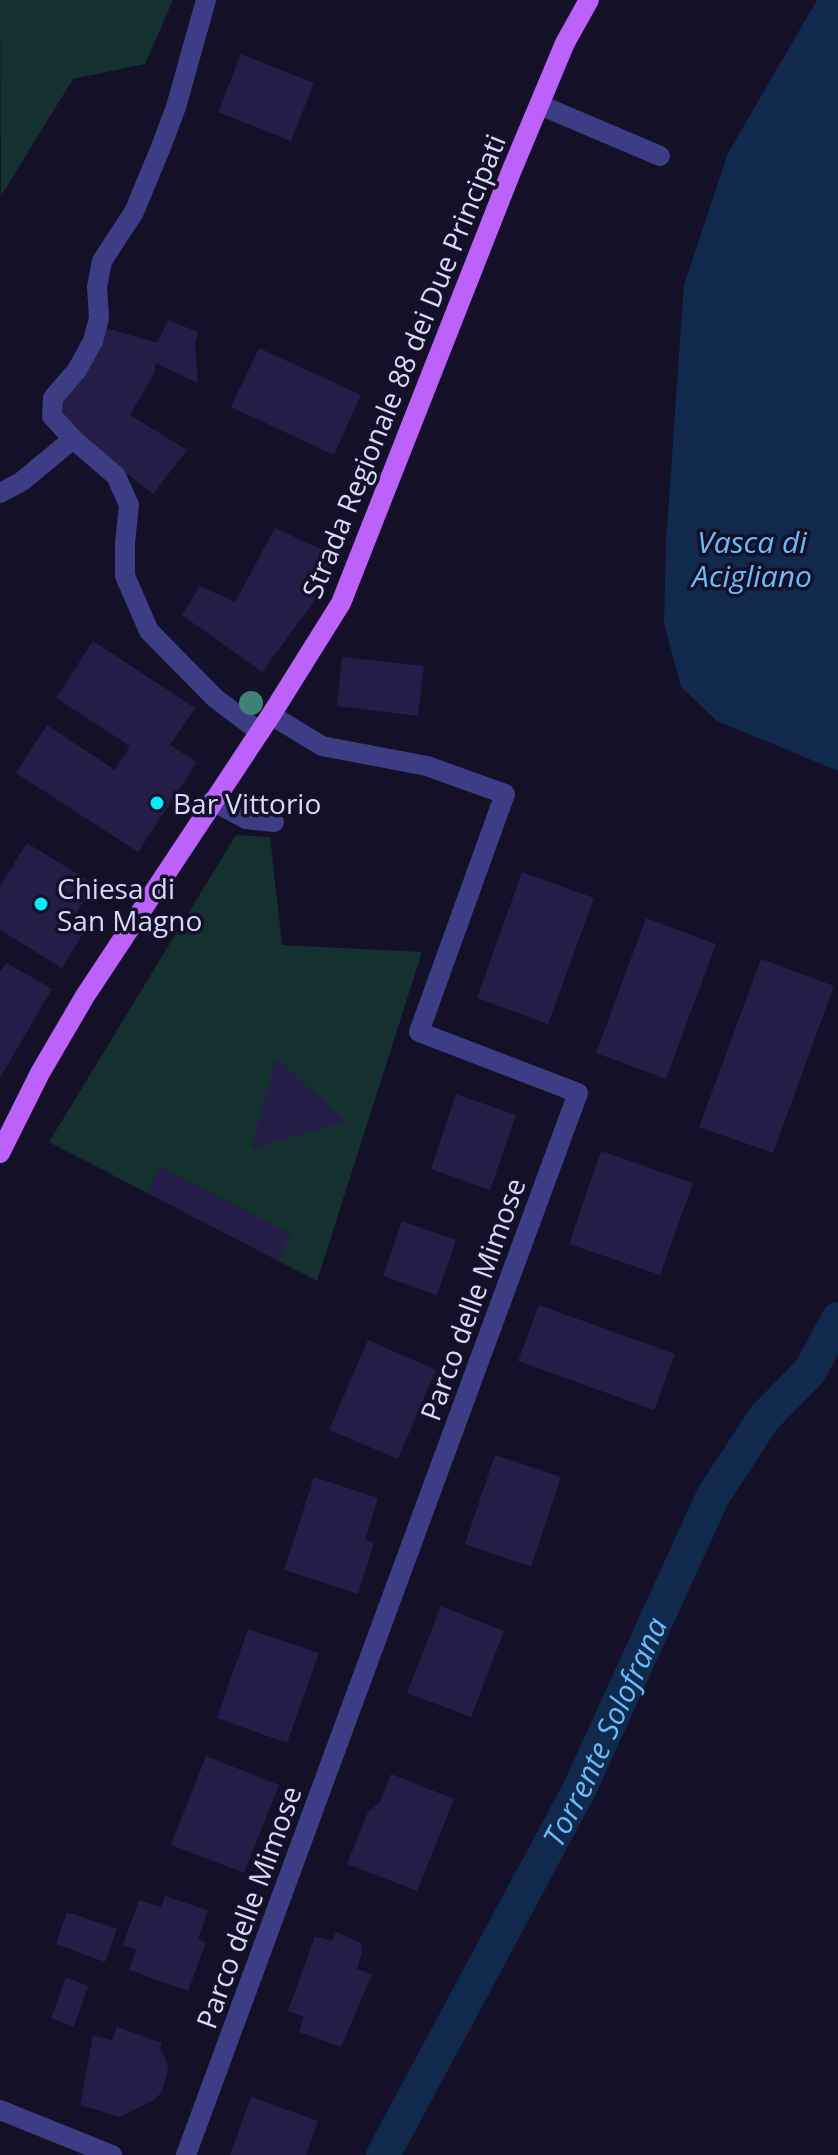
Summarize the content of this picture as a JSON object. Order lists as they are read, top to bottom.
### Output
{
  "streets": {
    "main road": ["Strada Regionale 88 dei Due Principati"],
    "street": ["Parco delle Mimose"]
  },
  "crossings": [
    ["Strada Regionale 88 dei Due Principati", "Parco delle Mimose"]
  ],
  "water": ["Vasca di Acigliano", "Torrente Solofrana"],
  "places": ["Bar Vittorio", "Chiesa di San Magno"]
}
